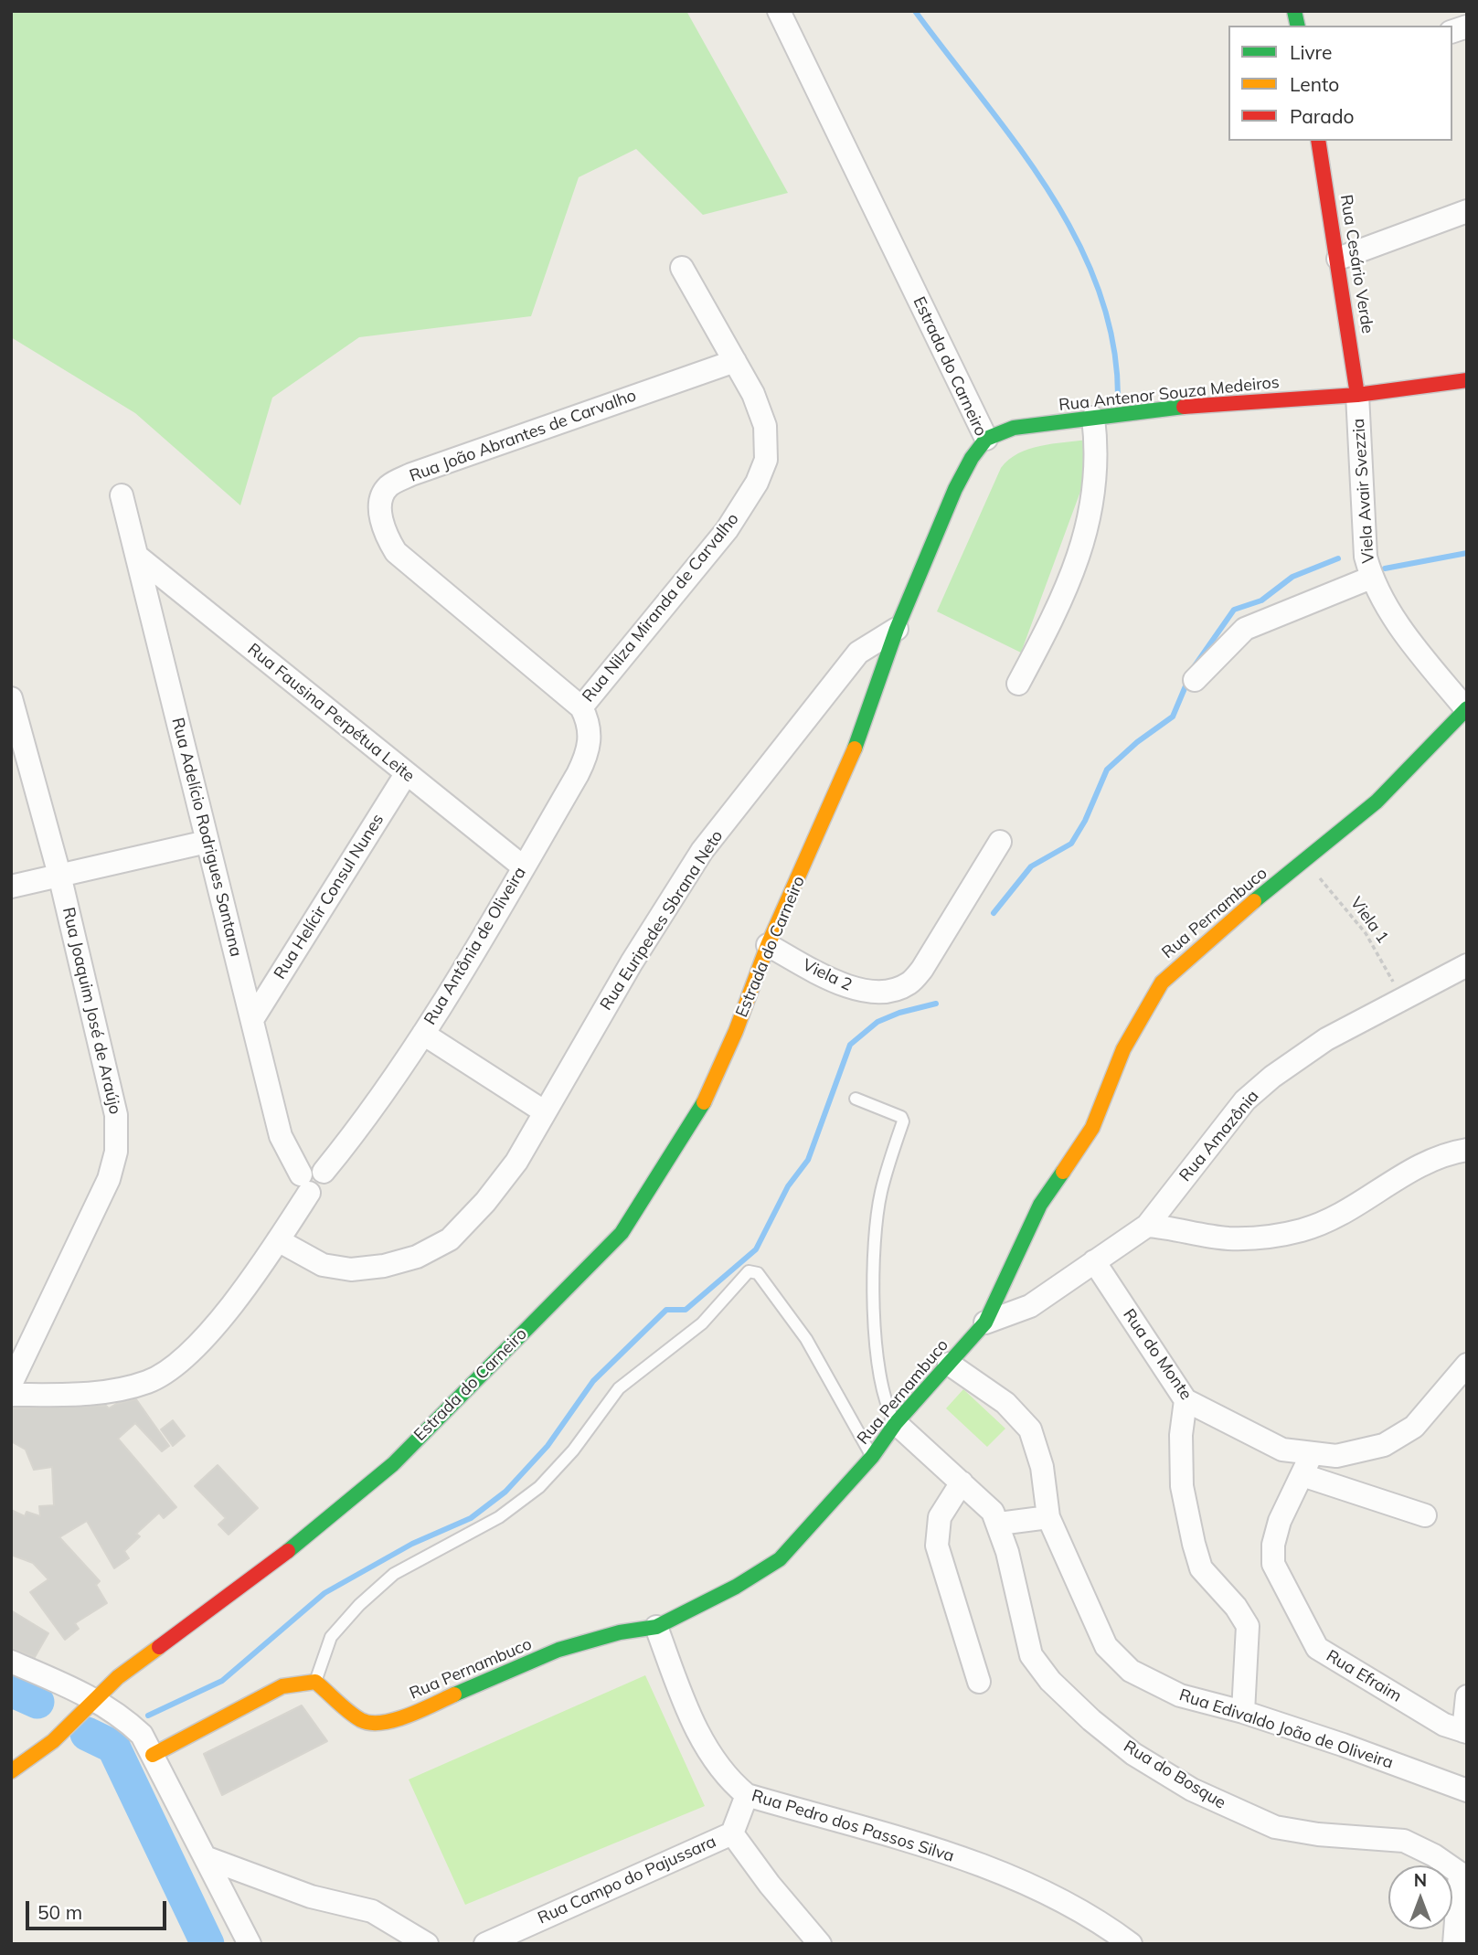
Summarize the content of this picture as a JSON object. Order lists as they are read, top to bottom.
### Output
{
  "streets": {
    "street": [
      "Rua Cesário Verde",
      "Estrada do Carneiro",
      "Rua Antenor Souza Medeiros",
      "Rua João Abrantes de Carvalho",
      "Viela Avair Svezzia",
      "Rua Nilza Miranda de Carvalho",
      "Rua Fausina Perpétua Leite",
      "Rua Adelício Rodrigues Santana",
      "Rua Helícir Consul Nunes",
      "Rua Pernambuco",
      "Rua Euripedes Sbrana Neto",
      "Rua Antônia de Oliveira",
      "Viela 2",
      "Rua Joaquim José de Araújo",
      "Rua Amazônia",
      "Rua do Monte",
      "Rua Efraim",
      "Rua Edivaldo João de Oliveira",
      "Rua do Bosque",
      "Rua Pedro dos Passos Silva",
      "Rua Campo do Pajussara"
    ],
    "path": ["Viela 1"]
  },
  "crossings": [
    ["Rua Cesário Verde", "Rua Antenor Souza Medeiros"],
    ["Rua Cesário Verde", "Viela Avair Svezzia"],
    ["Estrada do Carneiro", "Rua Antenor Souza Medeiros"],
    ["Estrada do Carneiro", "Rua Euripedes Sbrana Neto"],
    ["Estrada do Carneiro", "Viela 2"],
    ["Rua Antenor Souza Medeiros", "Viela Avair Svezzia"],
    ["Rua João Abrantes de Carvalho", "Rua Nilza Miranda de Carvalho"],
    ["Rua João Abrantes de Carvalho", "Rua Antônia de Oliveira"],
    ["Viela Avair Svezzia", "Rua Pernambuco"],
    ["Rua Nilza Miranda de Carvalho", "Rua Antônia de Oliveira"],
    ["Rua Fausina Perpétua Leite", "Rua Adelício Rodrigues Santana"],
    ["Rua Fausina Perpétua Leite", "Rua Helícir Consul Nunes"],
    ["Rua Fausina Perpétua Leite", "Rua Antônia de Oliveira"],
    ["Rua Adelício Rodrigues Santana", "Rua Helícir Consul Nunes"],
    ["Rua Adelício Rodrigues Santana", "Rua Antônia de Oliveira"],
    ["Rua Pernambuco", "Viela 1"],
    ["Rua Pernambuco", "Rua Amazônia"],
    ["Rua Pernambuco", "Rua Edivaldo João de Oliveira"],
    ["Rua Pernambuco", "Rua do Bosque"],
    ["Rua Pernambuco", "Rua Pedro dos Passos Silva"],
    ["Viela 1", "Rua Amazônia"],
    ["Rua Amazônia", "Rua do Monte"],
    ["Rua do Monte", "Rua Efraim"],
    ["Rua Pedro dos Passos Silva", "Rua Campo do Pajussara"]
  ],
  "legend": ["Livre", "Lento", "Parado"],
  "scale_bar": "50 m",
  "north": "top"
}
